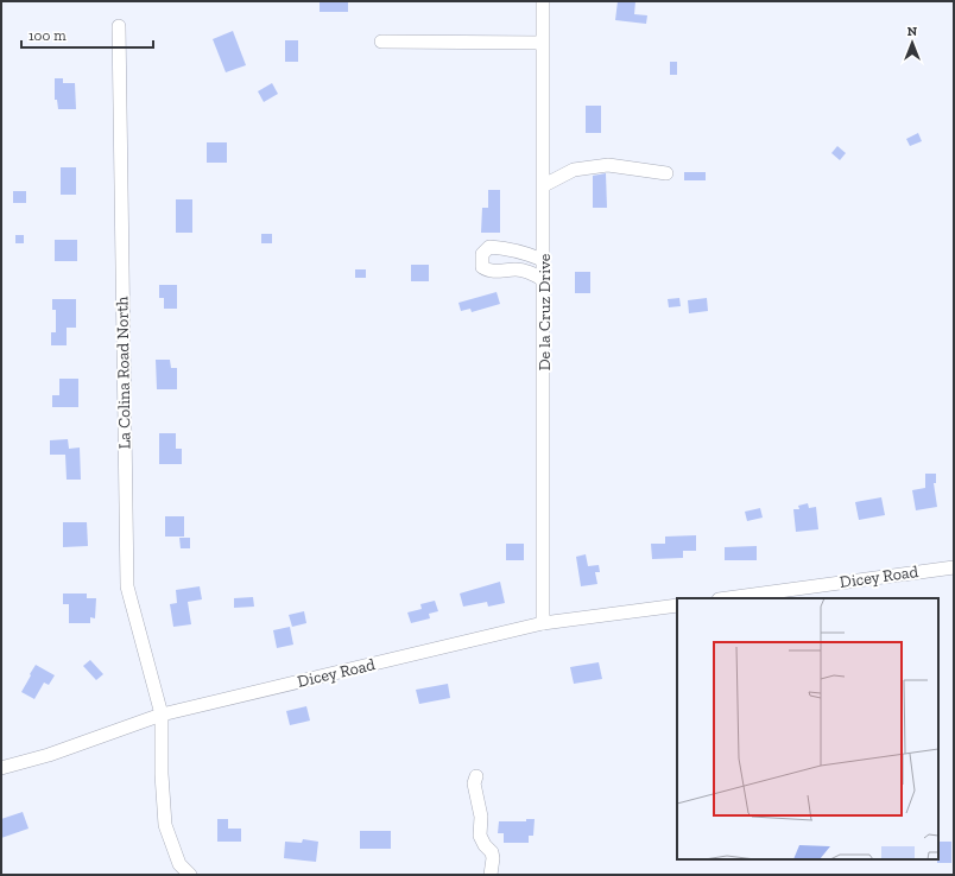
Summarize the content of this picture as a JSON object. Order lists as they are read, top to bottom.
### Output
{
  "streets": {
    "street": ["De la Cruz Drive", "La Colina Road North", "Dicey Road"]
  },
  "crossings": [
    ["De la Cruz Drive", "Dicey Road"],
    ["La Colina Road North", "Dicey Road"]
  ],
  "scale_bar": "100 m",
  "north": "top"
}
